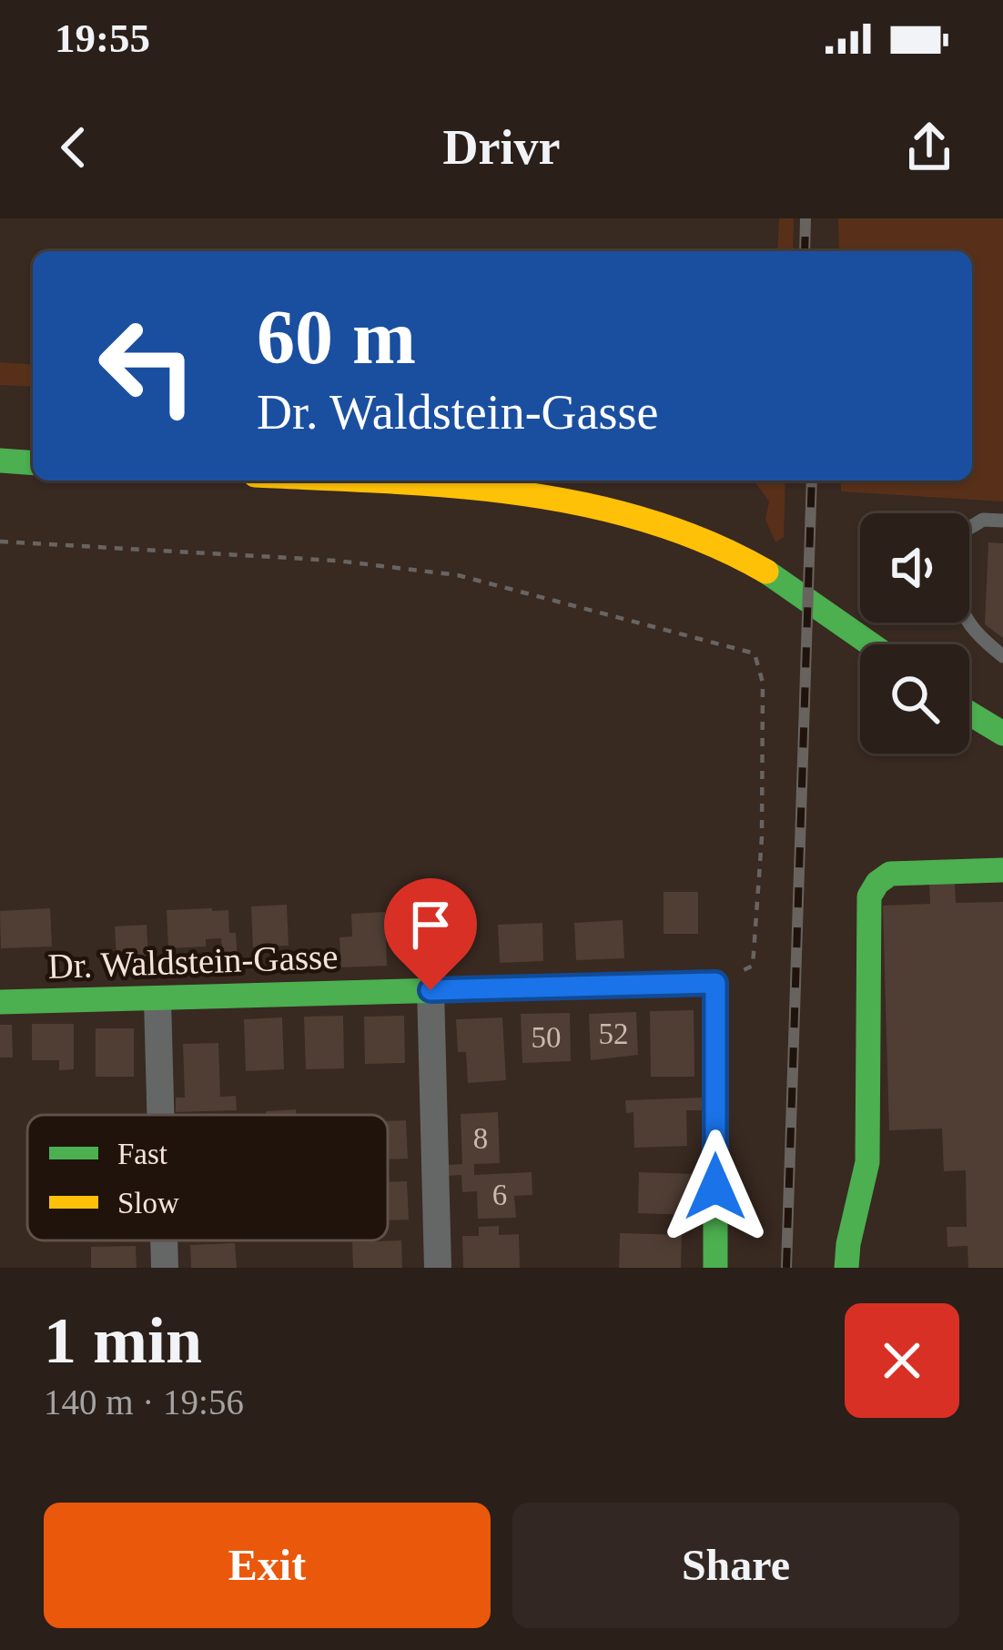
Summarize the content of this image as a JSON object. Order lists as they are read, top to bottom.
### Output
{
  "streets": {
    "street": ["Dr. Waldstein-Gasse"]
  },
  "house_numbers": [
    "52",
    "50",
    "8",
    "6"
  ],
  "legend": ["Fast", "Slow"],
  "page": {
    "status": "19:55",
    "header": "Drivr",
    "turn": ["60 m", "Dr. Waldstein-Gasse"],
    "heading": ["1 min", "140 m · 19:56"],
    "buttons": ["Exit", "Share"]
  }
}
